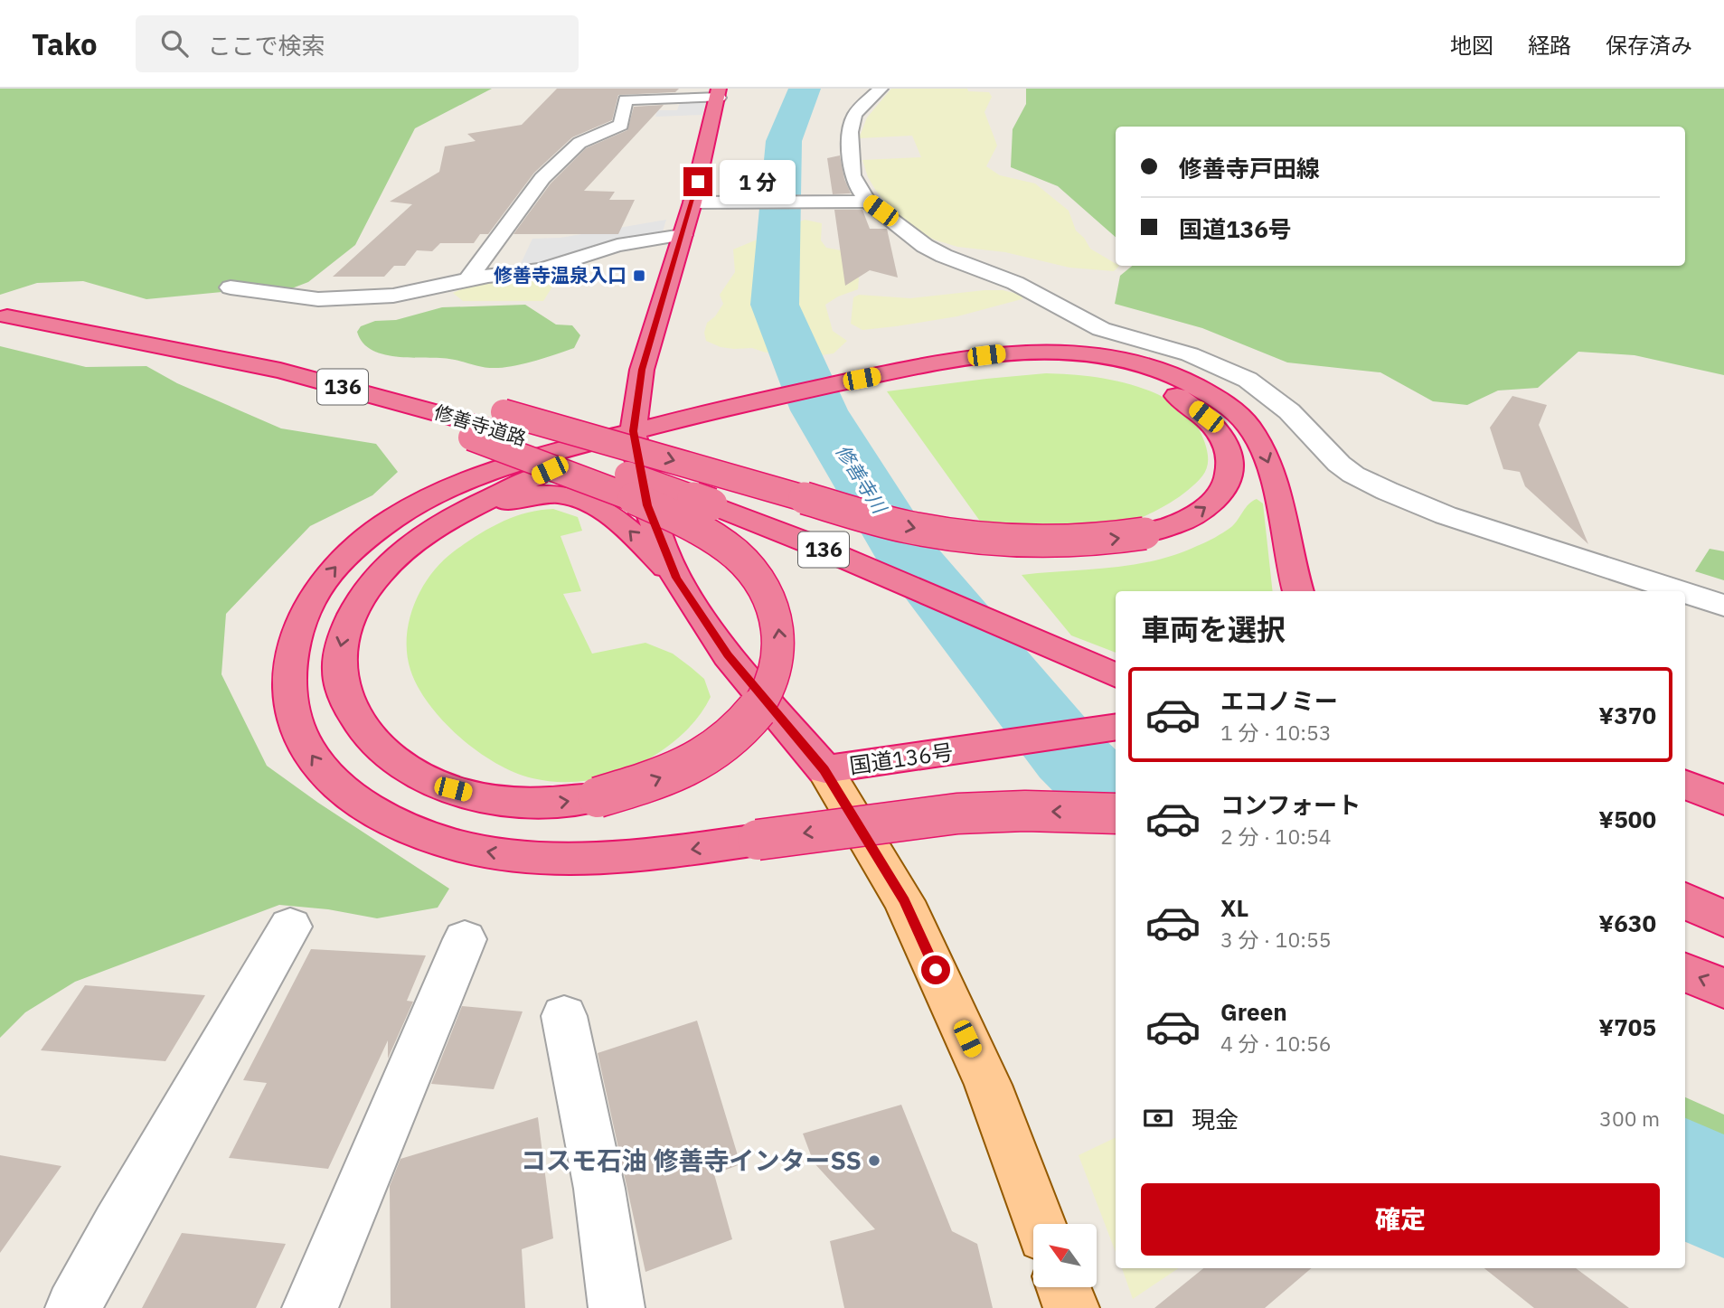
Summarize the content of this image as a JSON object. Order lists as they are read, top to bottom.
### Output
{
  "streets": {
    "highway": ["136", "修善寺道路", "国道136号"]
  },
  "water": ["修善寺川"],
  "places": {
    "transit": ["修善寺温泉入口"],
    "other": ["コスモ石油 修善寺インターSS"]
  },
  "north": "top left",
  "page": {
    "header": "Tako",
    "search": "ここで検索",
    "nav": ["地図", "経路", "保存済み"],
    "banner": ["修善寺戸田線", "国道136号"],
    "bubble": "1 分",
    "heading": "車両を選択",
    "list": [
      {
        "name": "エコノミー",
        "note": "1 分 · 10:53",
        "value": "¥370"
      },
      {
        "name": "コンフォート",
        "note": "2 分 · 10:54",
        "value": "¥500"
      },
      {
        "name": "XL",
        "note": "3 分 · 10:55",
        "value": "¥630"
      },
      {
        "name": "Green",
        "note": "4 分 · 10:56",
        "value": "¥705"
      }
    ],
    "pay": ["現金", "300 m"],
    "buttons": "確定"
  }
}
